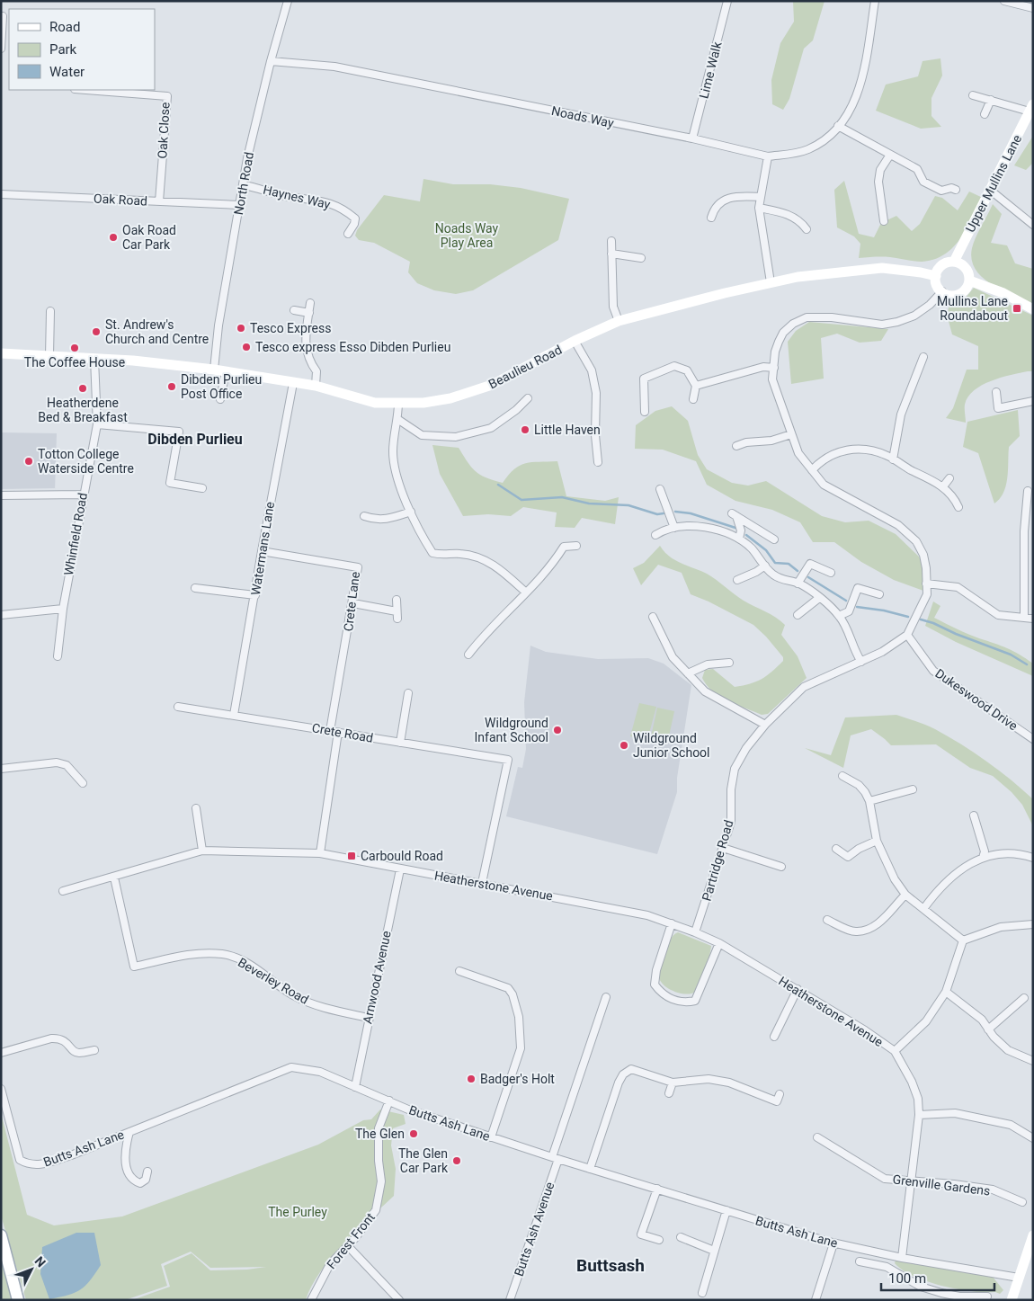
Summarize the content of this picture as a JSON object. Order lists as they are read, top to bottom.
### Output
{
  "streets": {
    "street": [
      "Lime Walk",
      "Noads Way",
      "Oak Close",
      "North Road",
      "Upper Mullins Lane",
      "Haynes Way",
      "Oak Road",
      "Beaulieu Road",
      "Whinfield Road",
      "Watermans Lane",
      "Crete Lane",
      "Dukeswood Drive",
      "Crete Road",
      "Partridge Road",
      "Heatherstone Avenue",
      "Arnwood Avenue",
      "Beverley Road",
      "Butts Ash Lane",
      "Grenville Gardens",
      "Butts Ash Avenue",
      "Forest Front"
    ]
  },
  "crossings": [
    ["Lime Walk", "Noads Way"],
    ["Noads Way", "North Road"],
    ["Oak Close", "Oak Road"],
    ["North Road", "Haynes Way"],
    ["North Road", "Oak Road"],
    ["North Road", "Beaulieu Road"],
    ["Upper Mullins Lane", "Beaulieu Road"],
    ["Beaulieu Road", "Whinfield Road"],
    ["Beaulieu Road", "Watermans Lane"],
    ["Watermans Lane", "Crete Lane"],
    ["Watermans Lane", "Crete Road"],
    ["Crete Lane", "Crete Road"],
    ["Dukeswood Drive", "Partridge Road"],
    ["Crete Road", "Heatherstone Avenue"],
    ["Partridge Road", "Heatherstone Avenue"],
    ["Heatherstone Avenue", "Arnwood Avenue"],
    ["Heatherstone Avenue", "Beverley Road"],
    ["Arnwood Avenue", "Beverley Road"],
    ["Arnwood Avenue", "Butts Ash Lane"],
    ["Butts Ash Lane", "Butts Ash Avenue"],
    ["Butts Ash Lane", "Forest Front"]
  ],
  "districts": ["Dibden Purlieu", "Buttsash"],
  "parks": ["Noads Way Play Area", "The Purley"],
  "places": {
    "other": [
      "Oak Road Car Park",
      "Tesco Express",
      "St. Andrew's Church and Centre",
      "Tesco express Esso Dibden Purlieu",
      "The Coffee House",
      "Dibden Purlieu Post Office",
      "Heatherdene Bed & Breakfast",
      "Little Haven",
      "Totton College Waterside Centre",
      "Wildground Infant School",
      "Wildground Junior School",
      "Badger's Holt",
      "The Glen",
      "The Glen Car Park"
    ],
    "transit": ["Mullins Lane Roundabout", "Carbould Road"]
  },
  "legend": ["Road", "Park", "Water"],
  "scale_bar": "100 m",
  "north": "top right"
}
